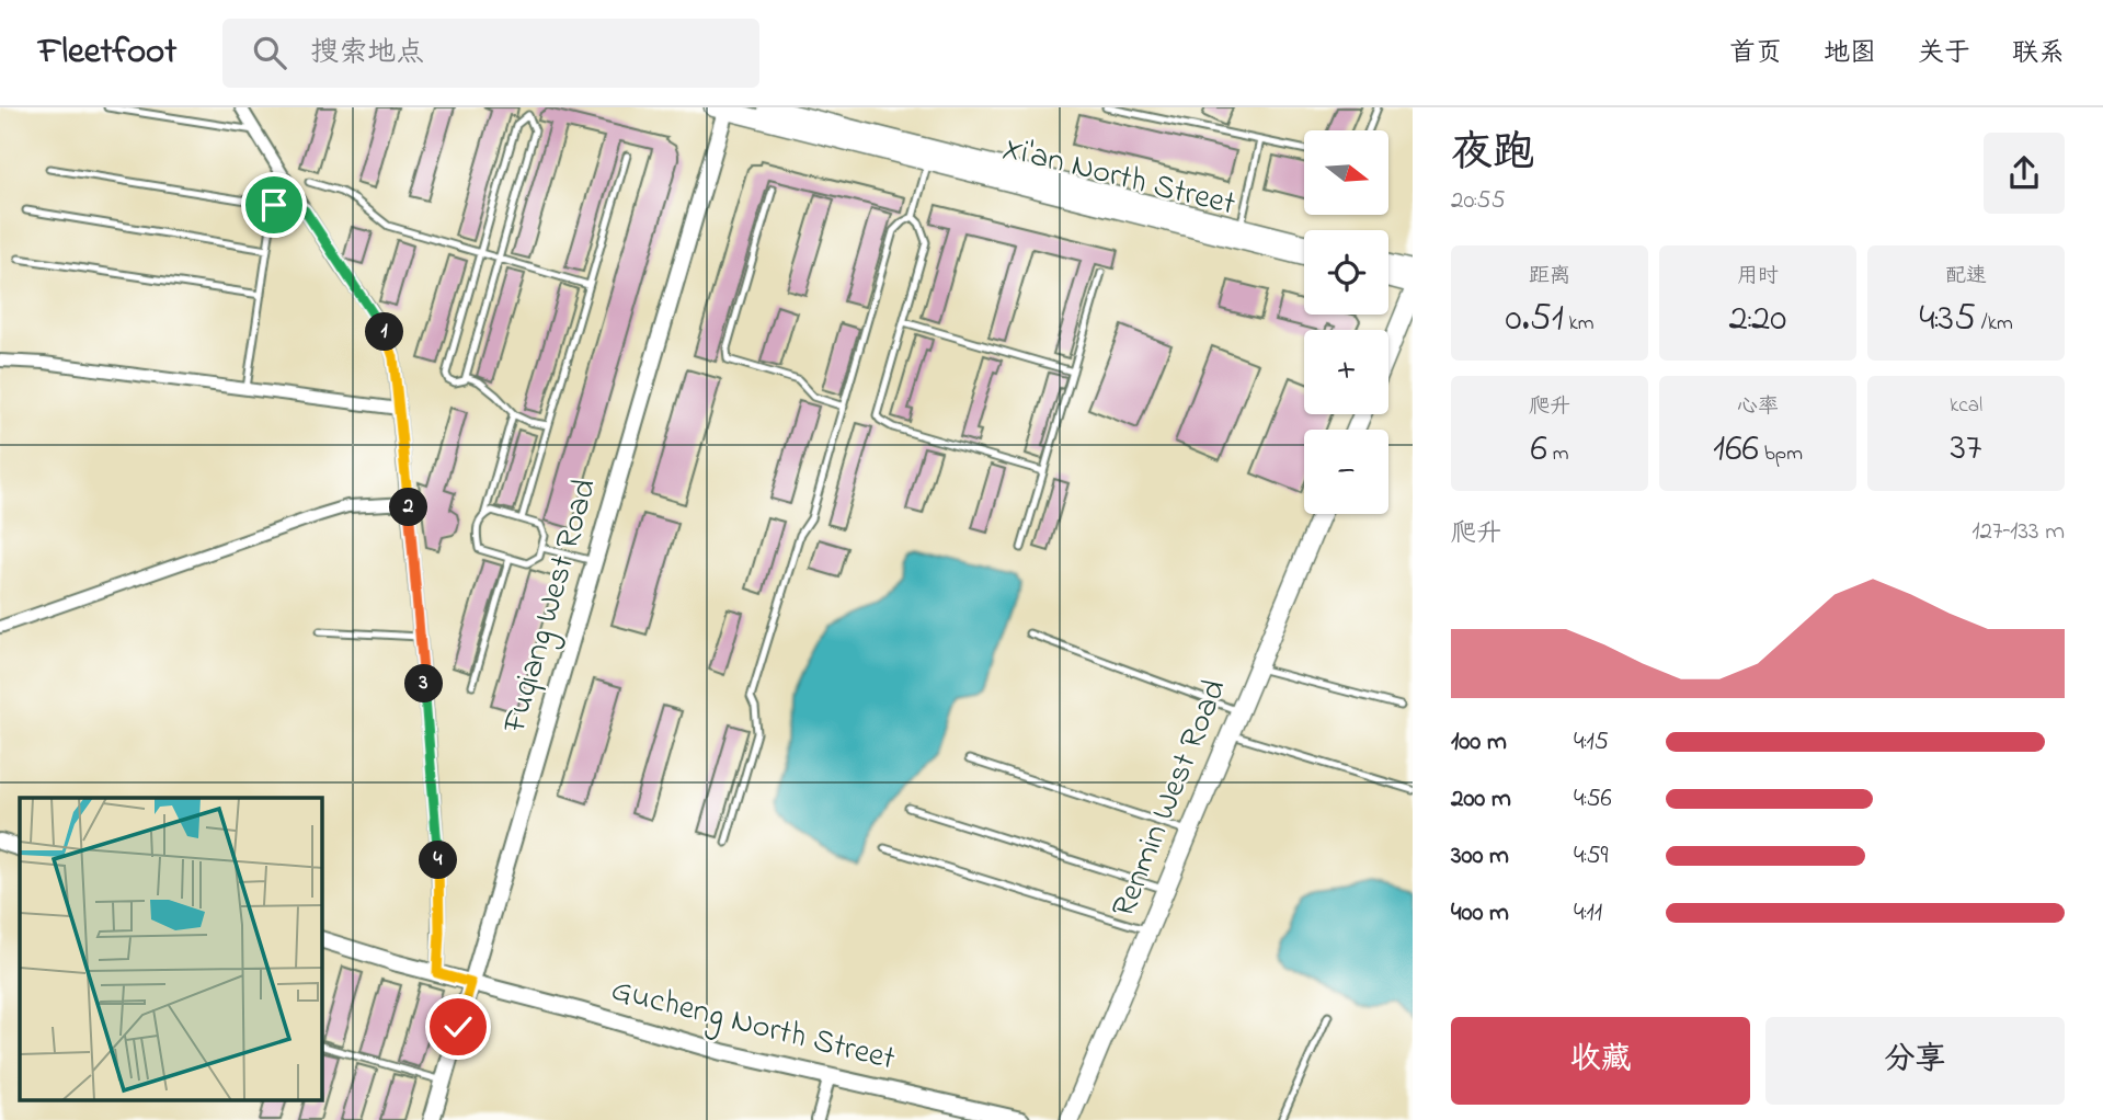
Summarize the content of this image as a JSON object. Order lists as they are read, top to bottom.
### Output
{
  "streets": {
    "main road": ["Xi'an North Street", "Renmin West Road"],
    "street": ["Fuqiang West Road", "Gucheng North Street"]
  },
  "crossings": [
    ["Xi'an North Street", "Fuqiang West Road"],
    ["Fuqiang West Road", "Gucheng North Street"]
  ],
  "north": "right",
  "page": {
    "header": "Fleetfoot",
    "search": "搜索地点",
    "nav": [
      "首页",
      "地图",
      "关于",
      "联系"
    ],
    "heading": ["夜跑", "20:55"],
    "map_buttons": ["+", "−"],
    "stats": [
      ["距离", "0.51 km"],
      ["用时", "2:20"],
      ["配速", "4:35 /km"],
      ["爬升", "6 m"],
      ["心率", "166 bpm"],
      ["kcal", "37"]
    ],
    "pins": [
      "1",
      "2",
      "3",
      "4"
    ],
    "chart": ["爬升", "127–133 m"],
    "list": [
      {
        "name": "100 m",
        "note": "4:15"
      },
      {
        "name": "200 m",
        "note": "4:56"
      },
      {
        "name": "300 m",
        "note": "4:59"
      },
      {
        "name": "400 m",
        "note": "4:11"
      }
    ],
    "buttons": ["收藏", "分享"]
  }
}
